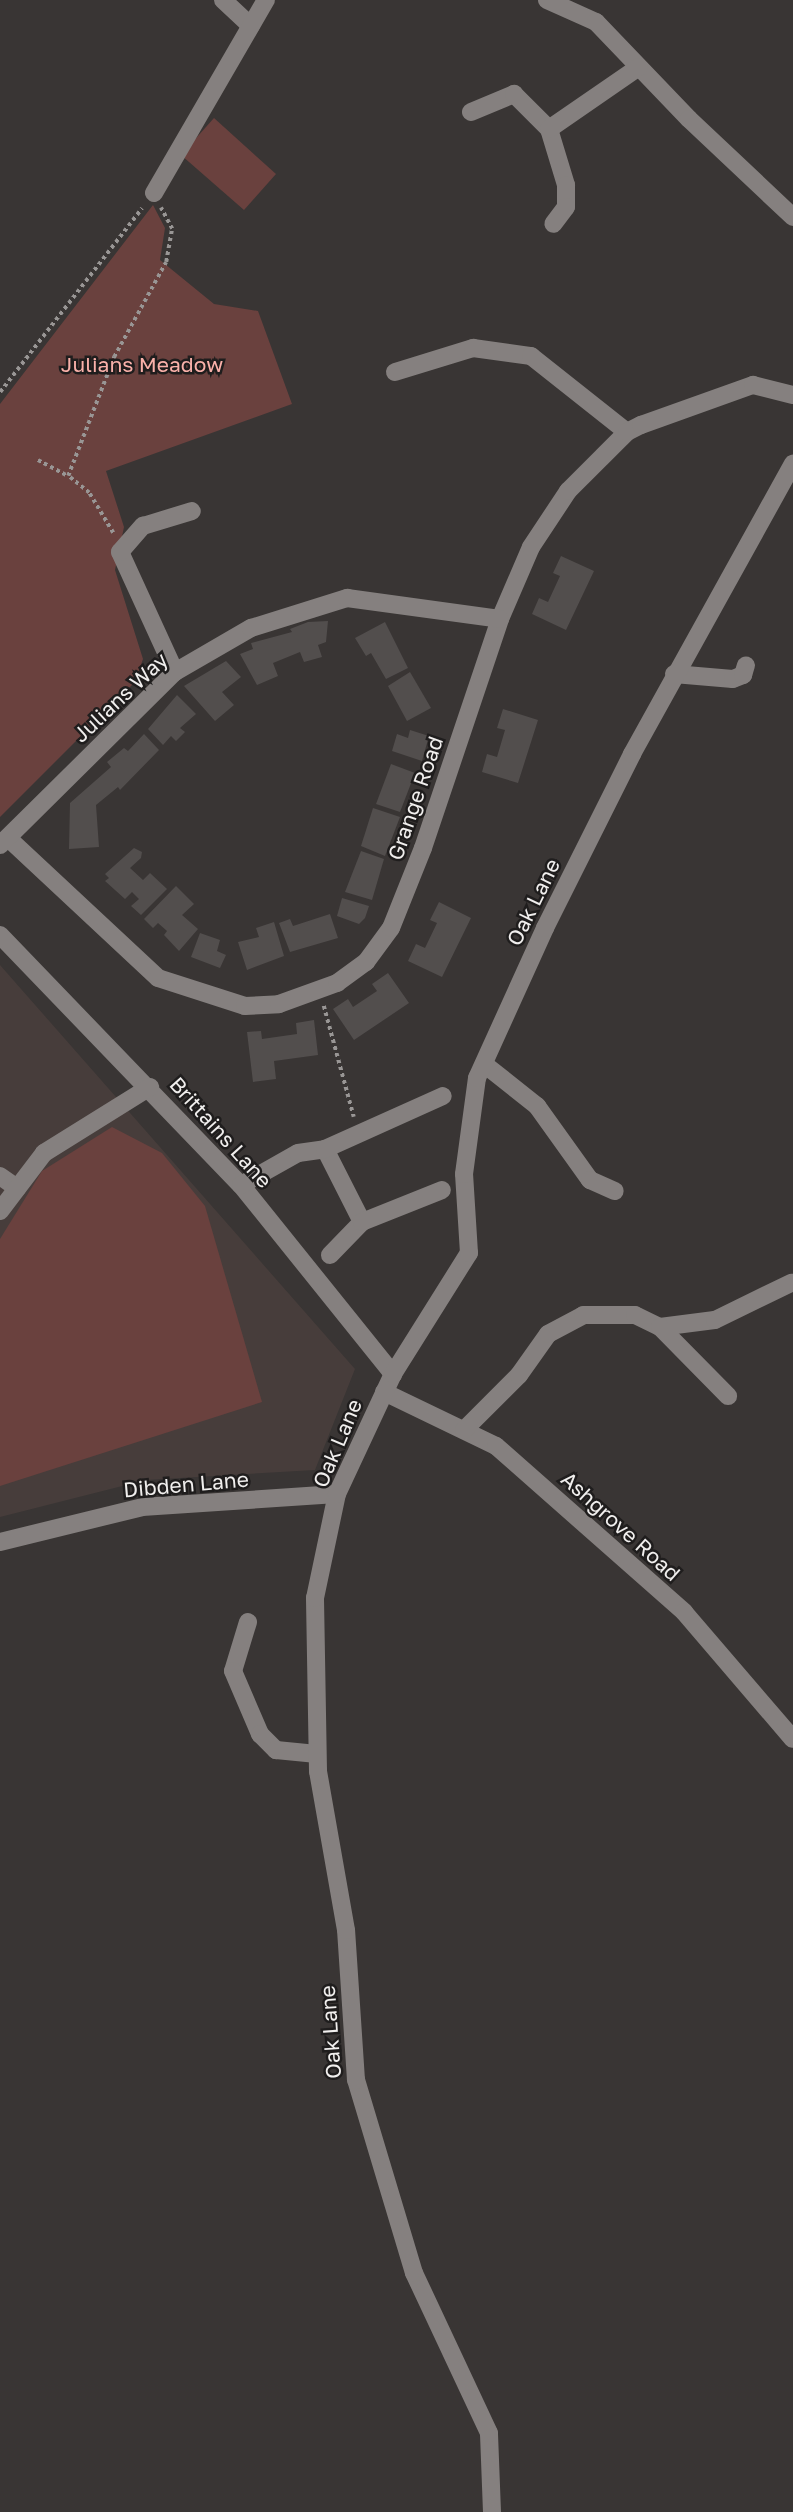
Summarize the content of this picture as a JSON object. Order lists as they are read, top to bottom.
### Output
{
  "streets": {
    "street": [
      "Julians Way",
      "Grange Road",
      "Oak Lane",
      "Brittains Lane",
      "Dibden Lane",
      "Ashgrove Road"
    ]
  },
  "crossings": [
    ["Julians Way", "Grange Road"],
    ["Oak Lane", "Brittains Lane"],
    ["Oak Lane", "Dibden Lane"],
    ["Oak Lane", "Ashgrove Road"]
  ],
  "parks": ["Julians Meadow"]
}
